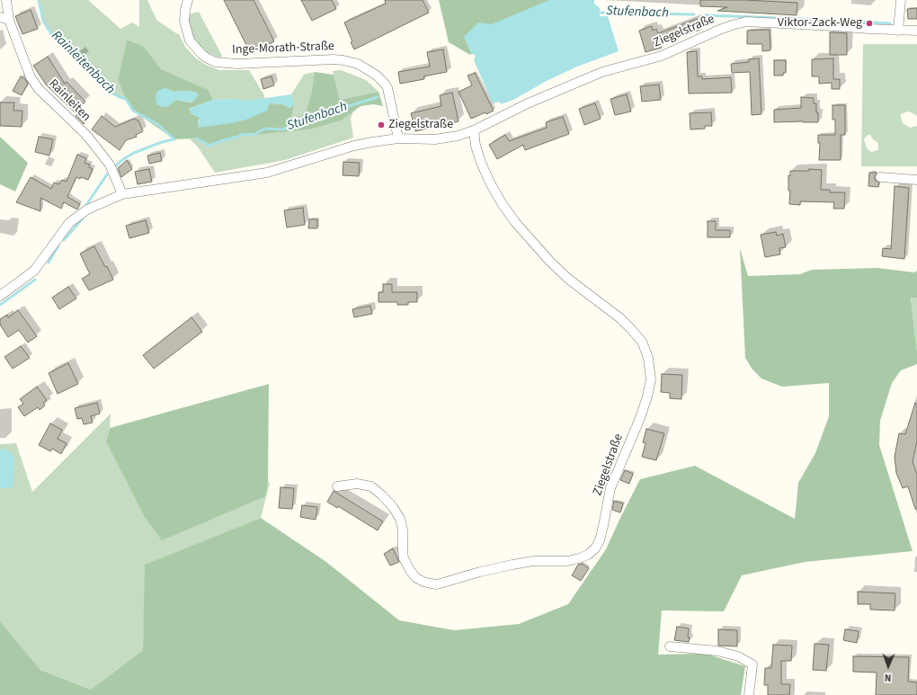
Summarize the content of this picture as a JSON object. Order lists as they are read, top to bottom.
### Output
{
  "streets": {
    "street": ["Ziegelstraße", "Inge-Morath-Straße", "Rainleiten"]
  },
  "crossings": [
    ["Ziegelstraße", "Inge-Morath-Straße"],
    ["Ziegelstraße", "Rainleiten"]
  ],
  "water": ["Stufenbach", "Rainleitenbach"],
  "places": ["Viktor-Zack-Weg", "Ziegelstraße"],
  "north": "bottom"
}
